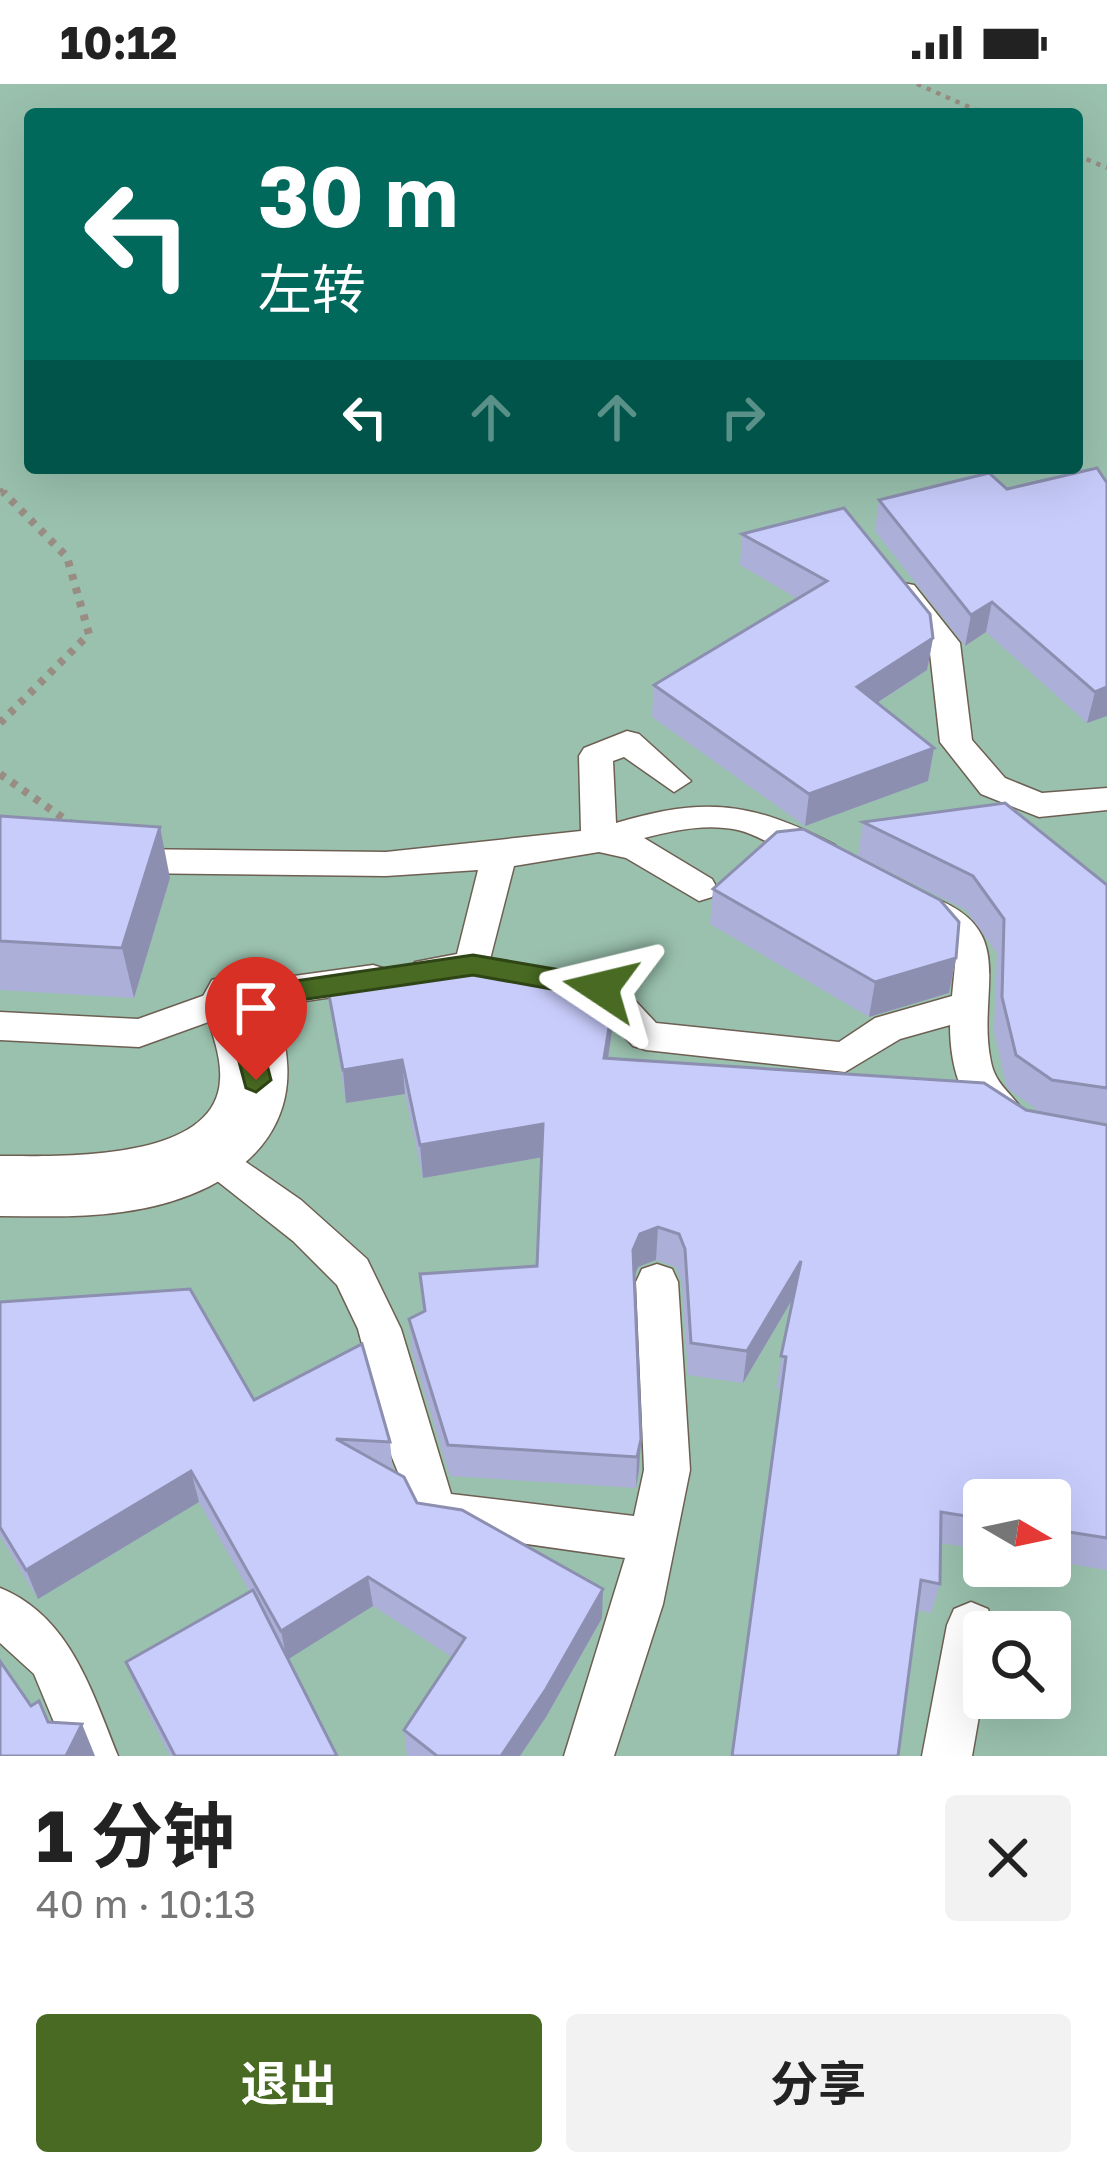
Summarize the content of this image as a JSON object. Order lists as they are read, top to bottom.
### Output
{
  "north": "right",
  "page": {
    "status": "10:12",
    "turn": ["30 m", "左转"],
    "heading": ["1 分钟", "40 m · 10:13"],
    "buttons": ["退出", "分享"]
  }
}
